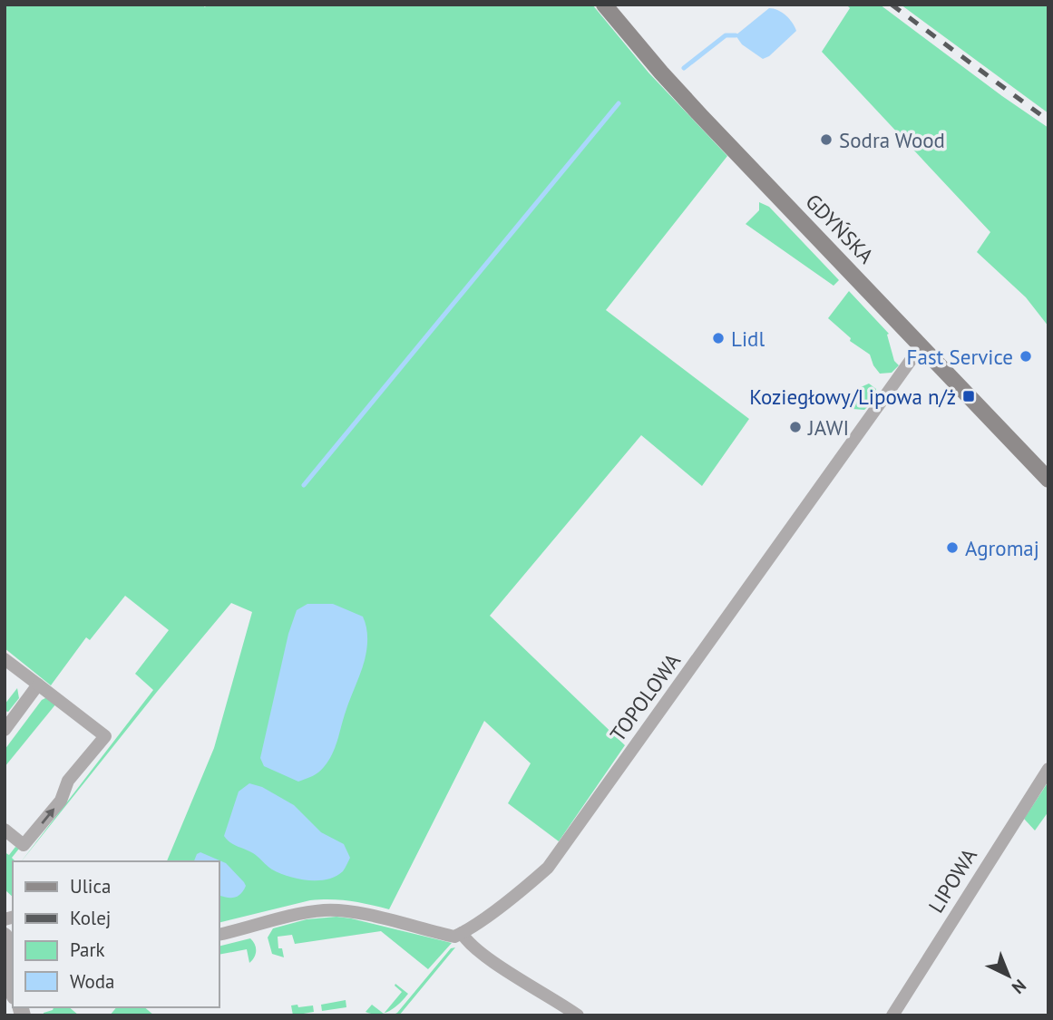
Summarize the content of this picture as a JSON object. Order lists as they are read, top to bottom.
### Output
{
  "streets": {
    "main road": ["GDYŃSKA"],
    "street": ["TOPOLOWA", "LIPOWA"]
  },
  "crossings": [
    ["GDYŃSKA", "TOPOLOWA"]
  ],
  "places": {
    "other": [
      "Sodra Wood",
      "Lidl",
      "Fast Service",
      "JAWI",
      "Agromaj"
    ],
    "transit": ["Koziegłowy/Lipowa n/ż"]
  },
  "legend": [
    "Ulica",
    "Kolej",
    "Park",
    "Woda"
  ],
  "north": "bottom right"
}
